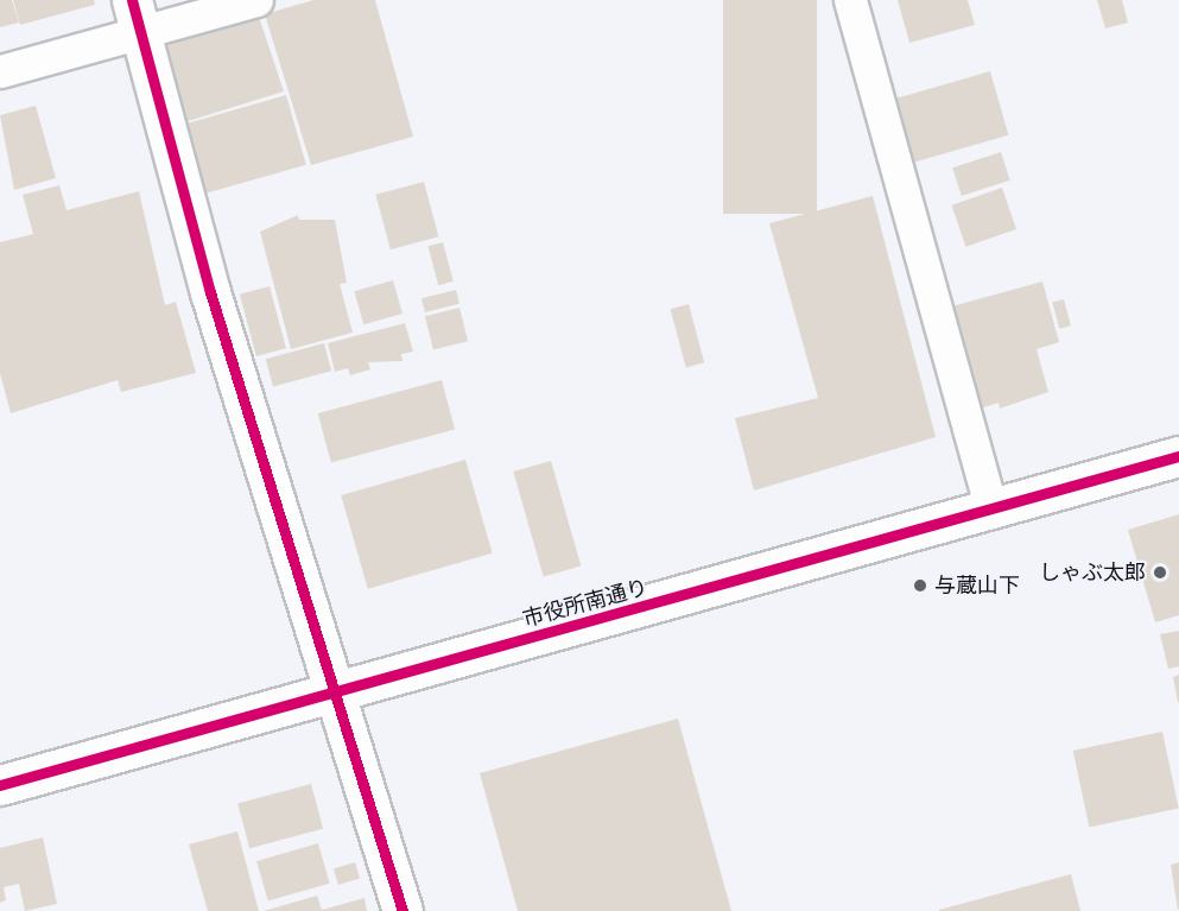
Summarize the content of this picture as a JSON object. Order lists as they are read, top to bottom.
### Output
{
  "streets": {
    "street": ["市役所南通り"]
  },
  "places": ["しゃぶ太郎", "与蔵山下"]
}
